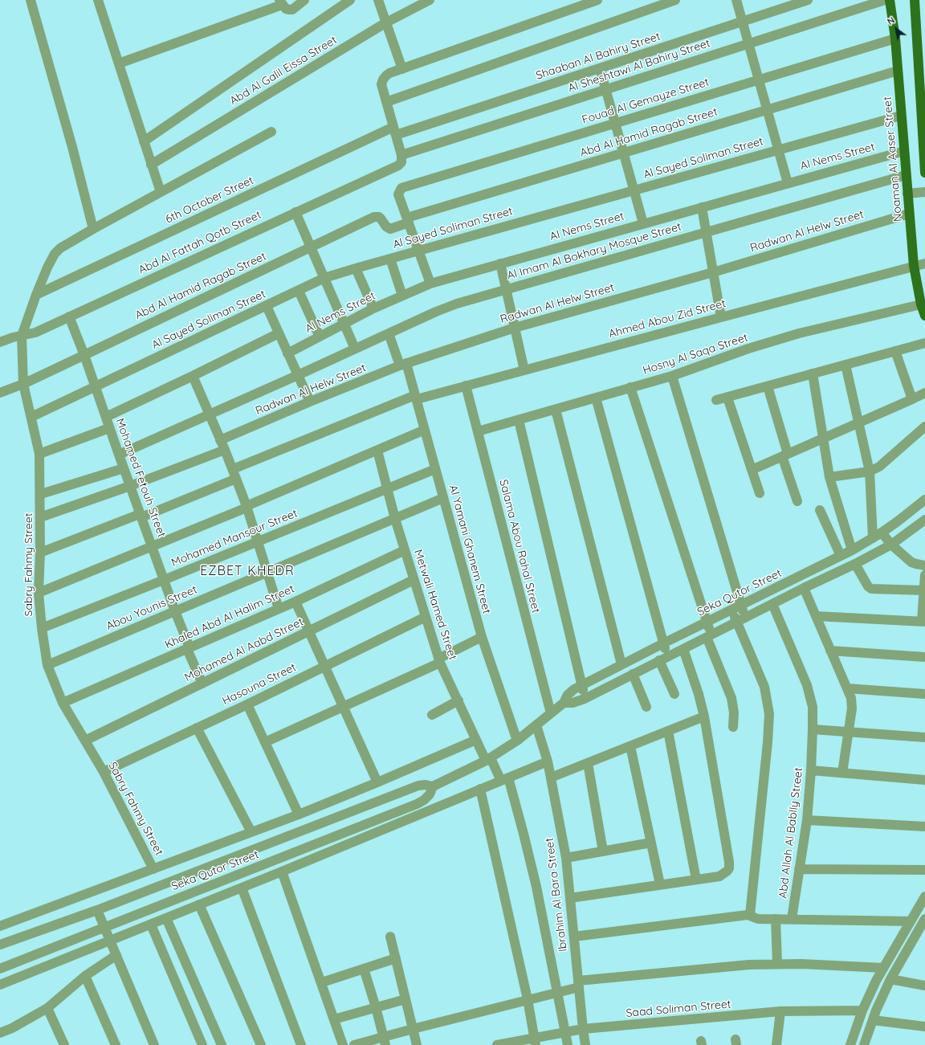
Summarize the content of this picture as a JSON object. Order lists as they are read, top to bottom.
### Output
{
  "streets": {
    "main road": ["Noaman Al Aaser Street"],
    "street": [
      "Shaaban Al Bahiry Street",
      "Al Sheshtawi Al Bahiry Street",
      "Abd Al Galil Eissa Street",
      "Fouad Al Gemayze Street",
      "Abd Al Hamid Ragab Street",
      "Al Nems Street",
      "Al Sayed Soliman Street",
      "6th October Street",
      "Radwan Al Helw Street",
      "Abd Al Fattah Qotb Street",
      "Al Imam Al Bokhary Mosque Street",
      "Ahmed Abou Zid Street",
      "Hosny Al Saqa Street",
      "Mohamed Fetouh Street",
      "Mohamed Mansour Street",
      "Salama Abou Rahal Street",
      "Al Yamani Ghanem Street",
      "Sabry Fahmy Street",
      "Seka Qutor Street",
      "Metwali Hamed Street",
      "Abou Younis Street",
      "Khaled Abd Al Halim Street",
      "Mohamed Al Aabd Street",
      "Hasouna Street",
      "Abd Allah Al Bablly Street",
      "Ibrahim Al Bara Street",
      "Saad Soliman Street"
    ]
  },
  "crossings": [
    ["Shaaban Al Bahiry Street", "6th October Street"],
    ["Al Sheshtawi Al Bahiry Street", "Abd Al Fattah Qotb Street"],
    ["Fouad Al Gemayze Street", "Abd Al Hamid Ragab Street"],
    ["Fouad Al Gemayze Street", "Noaman Al Aaser Street"],
    ["Abd Al Hamid Ragab Street", "Noaman Al Aaser Street"],
    ["Abd Al Hamid Ragab Street", "Mohamed Fetouh Street"],
    ["Abd Al Hamid Ragab Street", "Sabry Fahmy Street"],
    ["Al Nems Street", "Noaman Al Aaser Street"],
    ["Al Sayed Soliman Street", "Noaman Al Aaser Street"],
    ["Al Sayed Soliman Street", "Mohamed Fetouh Street"],
    ["Al Sayed Soliman Street", "Sabry Fahmy Street"],
    ["Noaman Al Aaser Street", "Radwan Al Helw Street"],
    ["Noaman Al Aaser Street", "Al Imam Al Bokhary Mosque Street"],
    ["Noaman Al Aaser Street", "Ahmed Abou Zid Street"],
    ["Noaman Al Aaser Street", "Hosny Al Saqa Street"],
    ["6th October Street", "Sabry Fahmy Street"],
    ["Radwan Al Helw Street", "Al Yamani Ghanem Street"],
    ["Abd Al Fattah Qotb Street", "Mohamed Fetouh Street"],
    ["Abd Al Fattah Qotb Street", "Sabry Fahmy Street"],
    ["Al Imam Al Bokhary Mosque Street", "Mohamed Fetouh Street"],
    ["Al Imam Al Bokhary Mosque Street", "Al Yamani Ghanem Street"],
    ["Ahmed Abou Zid Street", "Salama Abou Rahal Street"],
    ["Ahmed Abou Zid Street", "Al Yamani Ghanem Street"],
    ["Hosny Al Saqa Street", "Salama Abou Rahal Street"],
    ["Mohamed Fetouh Street", "Mohamed Mansour Street"],
    ["Mohamed Fetouh Street", "Abou Younis Street"],
    ["Mohamed Fetouh Street", "Khaled Abd Al Halim Street"],
    ["Mohamed Fetouh Street", "Mohamed Al Aabd Street"],
    ["Mohamed Mansour Street", "Al Yamani Ghanem Street"],
    ["Mohamed Mansour Street", "Sabry Fahmy Street"],
    ["Mohamed Mansour Street", "Metwali Hamed Street"],
    ["Salama Abou Rahal Street", "Seka Qutor Street"],
    ["Al Yamani Ghanem Street", "Seka Qutor Street"],
    ["Al Yamani Ghanem Street", "Abou Younis Street"],
    ["Sabry Fahmy Street", "Abou Younis Street"],
    ["Sabry Fahmy Street", "Khaled Abd Al Halim Street"],
    ["Sabry Fahmy Street", "Mohamed Al Aabd Street"],
    ["Sabry Fahmy Street", "Hasouna Street"],
    ["Seka Qutor Street", "Metwali Hamed Street"],
    ["Seka Qutor Street", "Ibrahim Al Bara Street"],
    ["Metwali Hamed Street", "Abou Younis Street"],
    ["Metwali Hamed Street", "Khaled Abd Al Halim Street"],
    ["Metwali Hamed Street", "Mohamed Al Aabd Street"],
    ["Metwali Hamed Street", "Hasouna Street"],
    ["Metwali Hamed Street", "Saad Soliman Street"],
    ["Ibrahim Al Bara Street", "Saad Soliman Street"]
  ],
  "districts": ["EZBET KHEDR"],
  "north": "top left"
}
